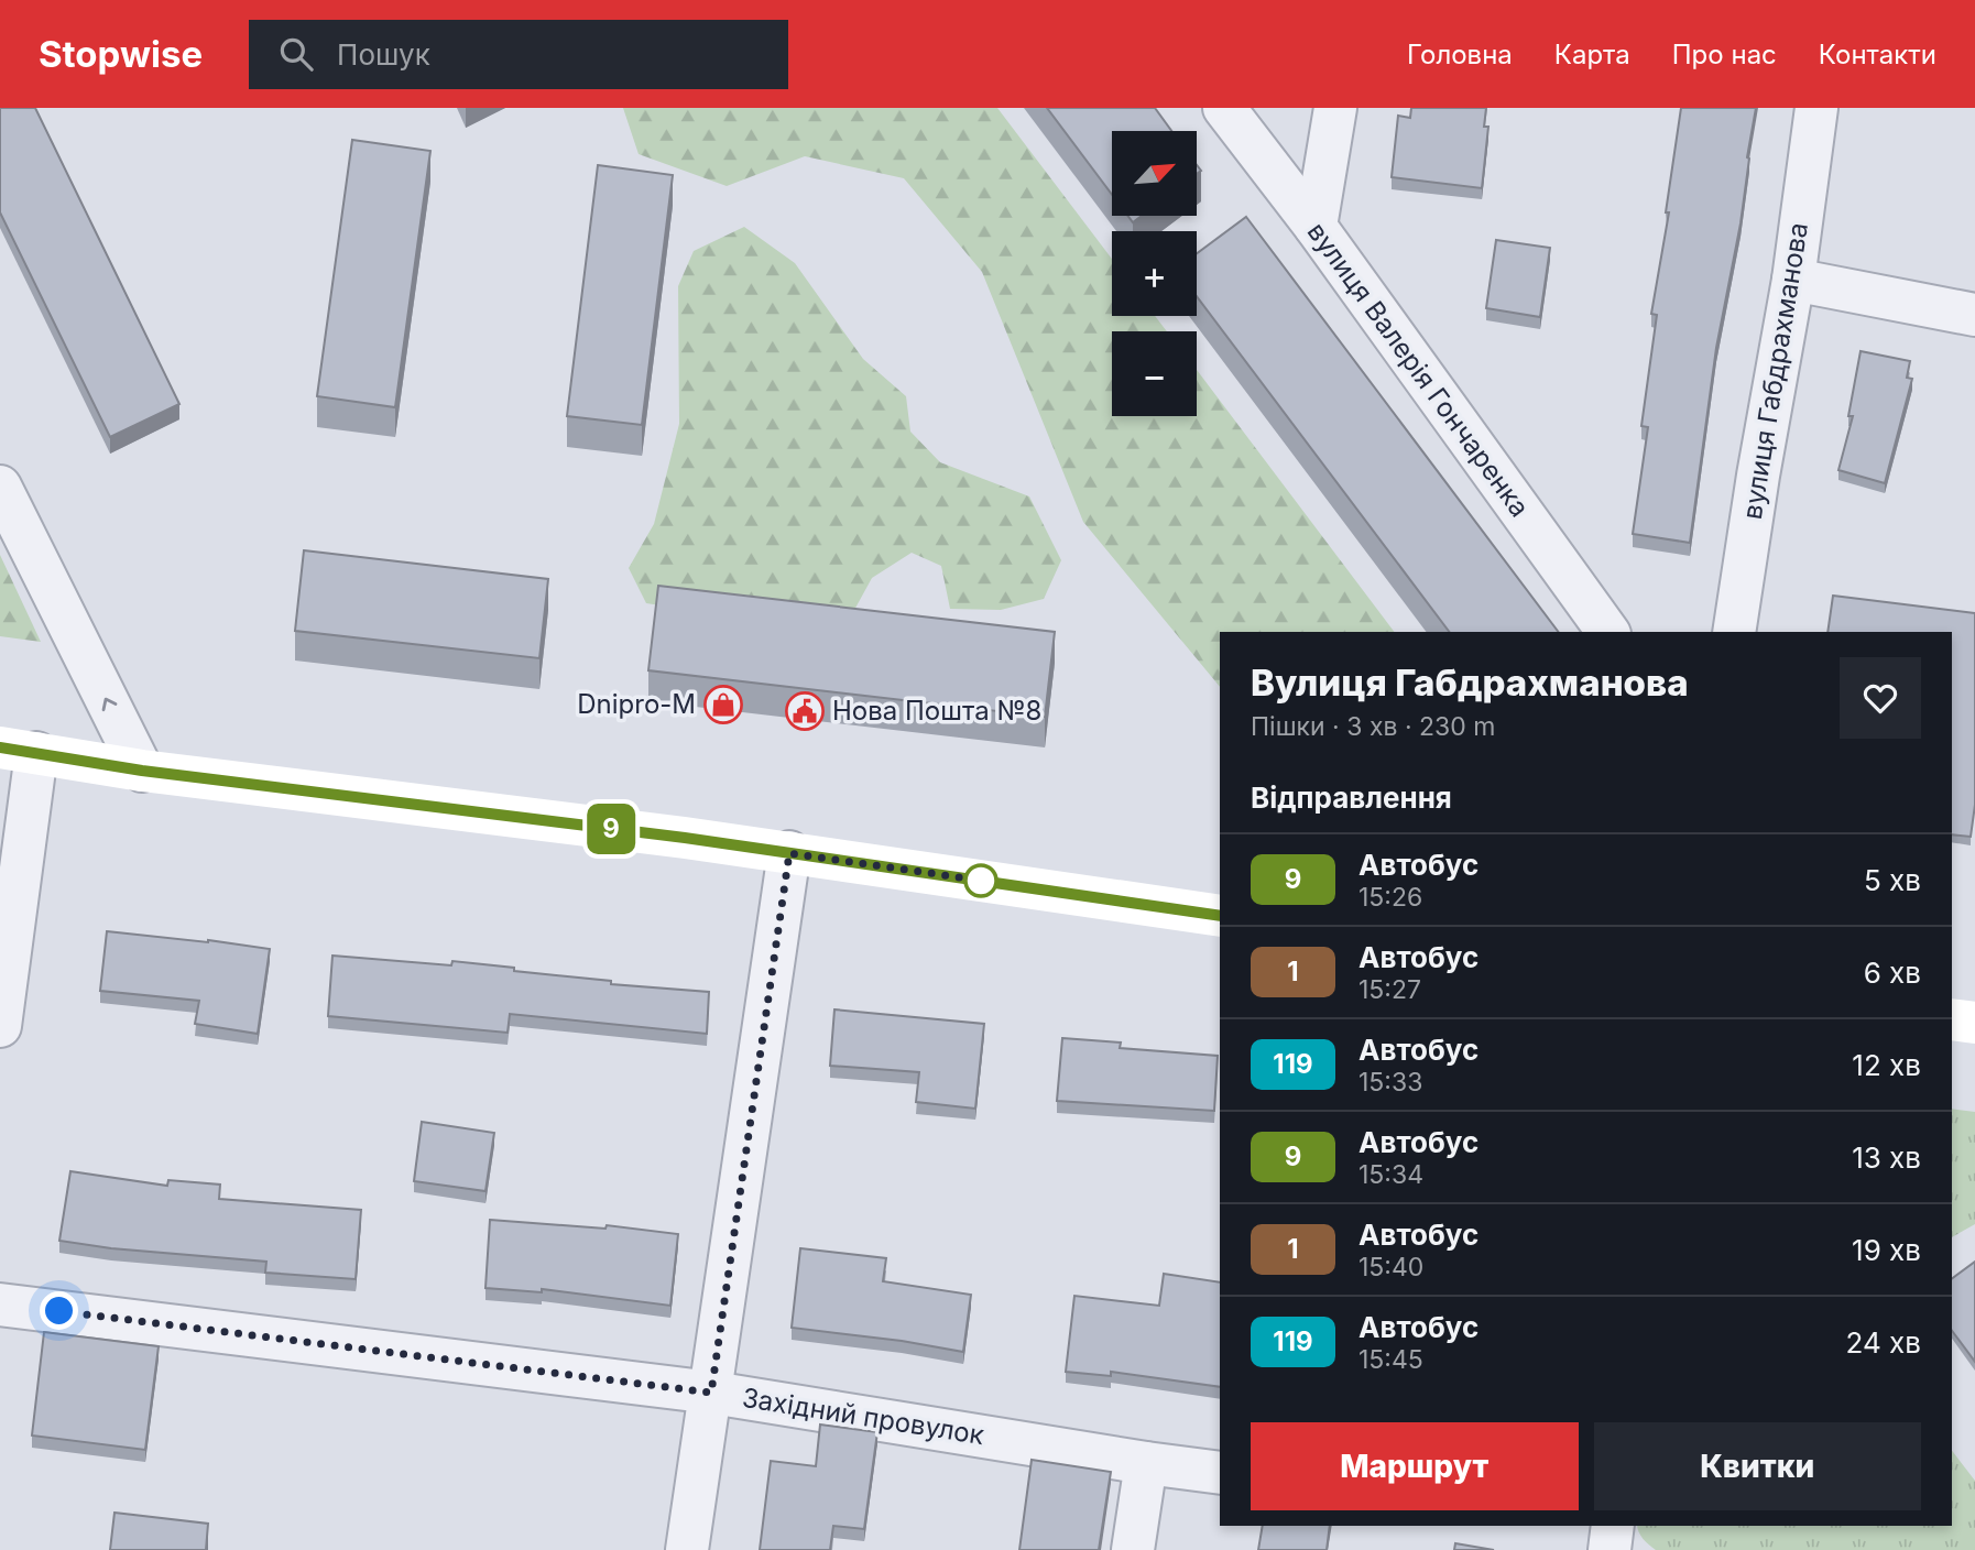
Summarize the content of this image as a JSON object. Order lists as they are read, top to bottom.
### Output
{
  "streets": {
    "street": ["вулиця Валерія Гончаренка", "вулиця Габдрахманова", "Західний провулок"]
  },
  "places": {
    "shop": ["Dnipro-M"],
    "public building": ["Нова Пошта №8"]
  },
  "lines": ["bus line 9"],
  "north": "top right",
  "page": {
    "header": "Stopwise",
    "search": "Пошук",
    "nav": [
      "Головна",
      "Карта",
      "Про нас",
      "Контакти"
    ],
    "on_map": "9",
    "map_buttons": ["+", "−"],
    "heading": [
      ["Вулиця Габдрахманова", "Пішки · 3 хв · 230 m"],
      "Відправлення"
    ],
    "list": [
      {
        "mark": "9",
        "name": "Автобус",
        "note": "15:26",
        "value": "5 хв"
      },
      {
        "mark": "1",
        "name": "Автобус",
        "note": "15:27",
        "value": "6 хв"
      },
      {
        "mark": "119",
        "name": "Автобус",
        "note": "15:33",
        "value": "12 хв"
      },
      {
        "mark": "9",
        "name": "Автобус",
        "note": "15:34",
        "value": "13 хв"
      },
      {
        "mark": "1",
        "name": "Автобус",
        "note": "15:40",
        "value": "19 хв"
      },
      {
        "mark": "119",
        "name": "Автобус",
        "note": "15:45",
        "value": "24 хв"
      }
    ],
    "buttons": ["Маршрут", "Квитки"]
  }
}
